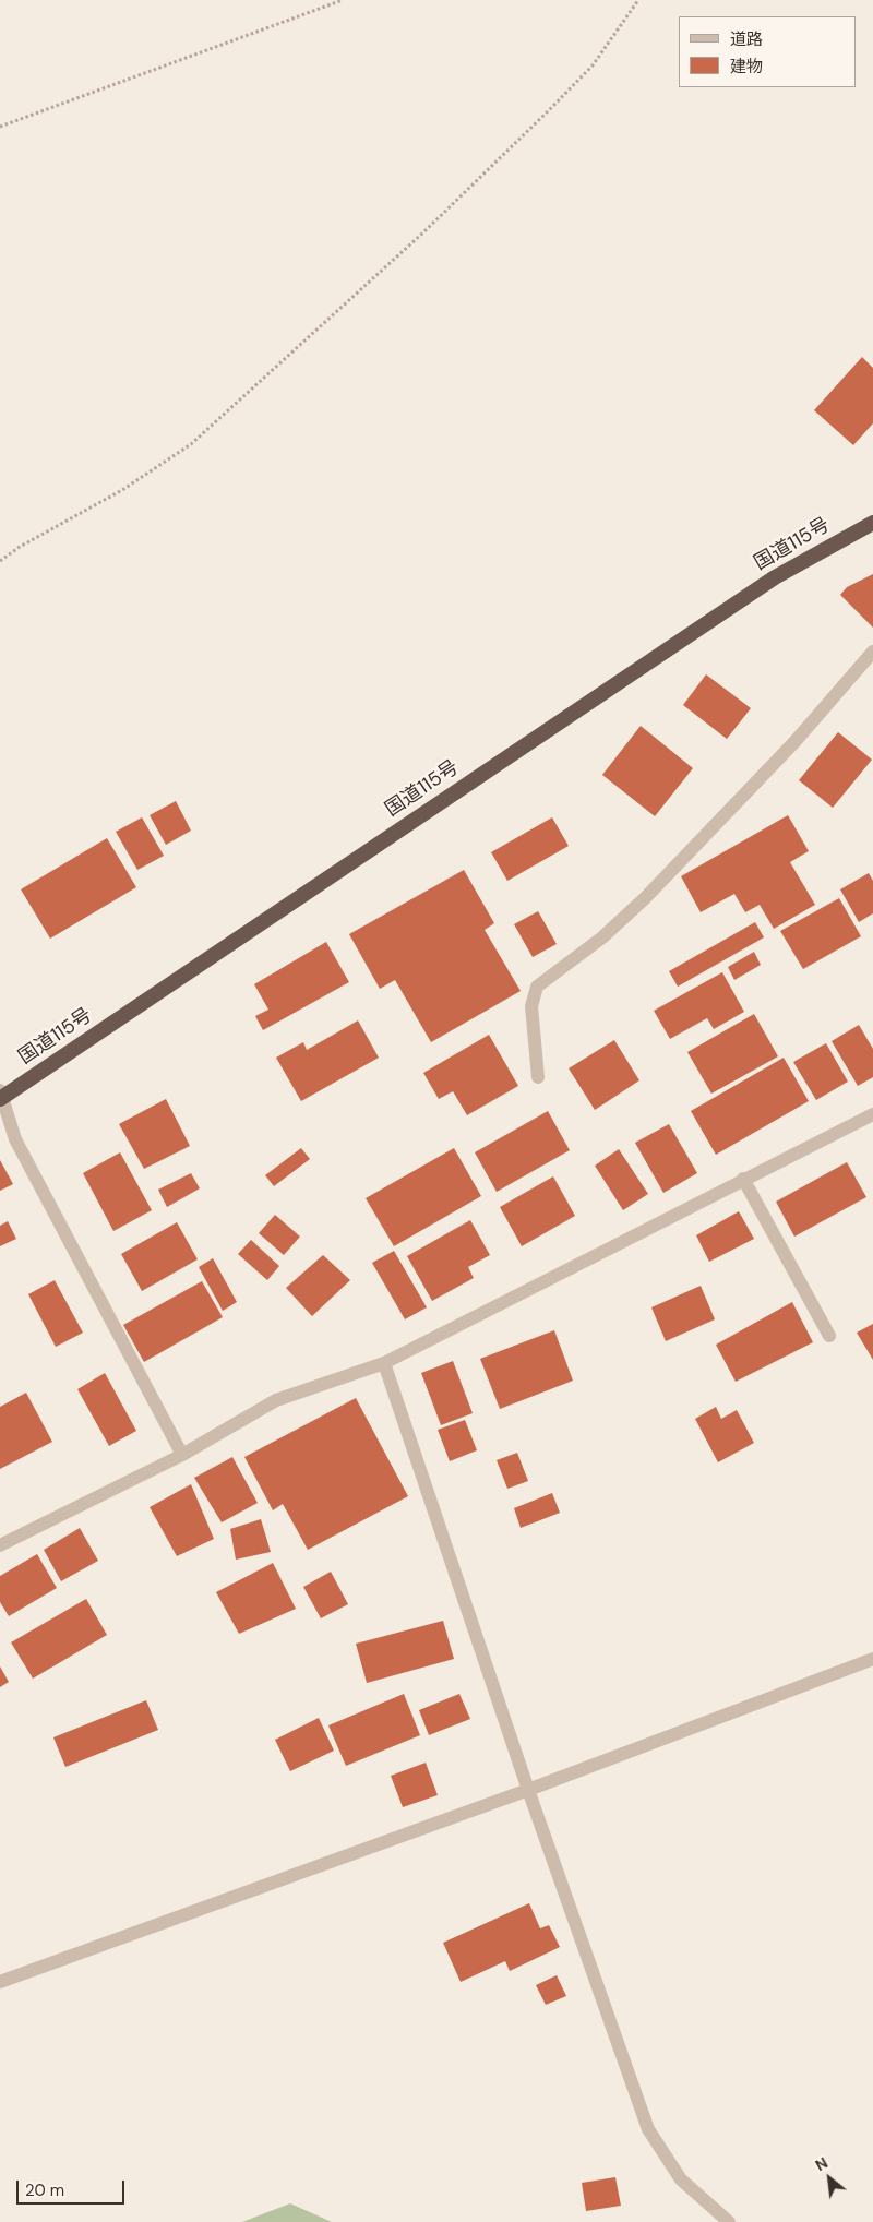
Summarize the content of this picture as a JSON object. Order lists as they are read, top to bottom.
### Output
{
  "streets": {
    "highway": ["国道115号"]
  },
  "legend": ["道路", "建物"],
  "scale_bar": "20 m",
  "north": "top left"
}
